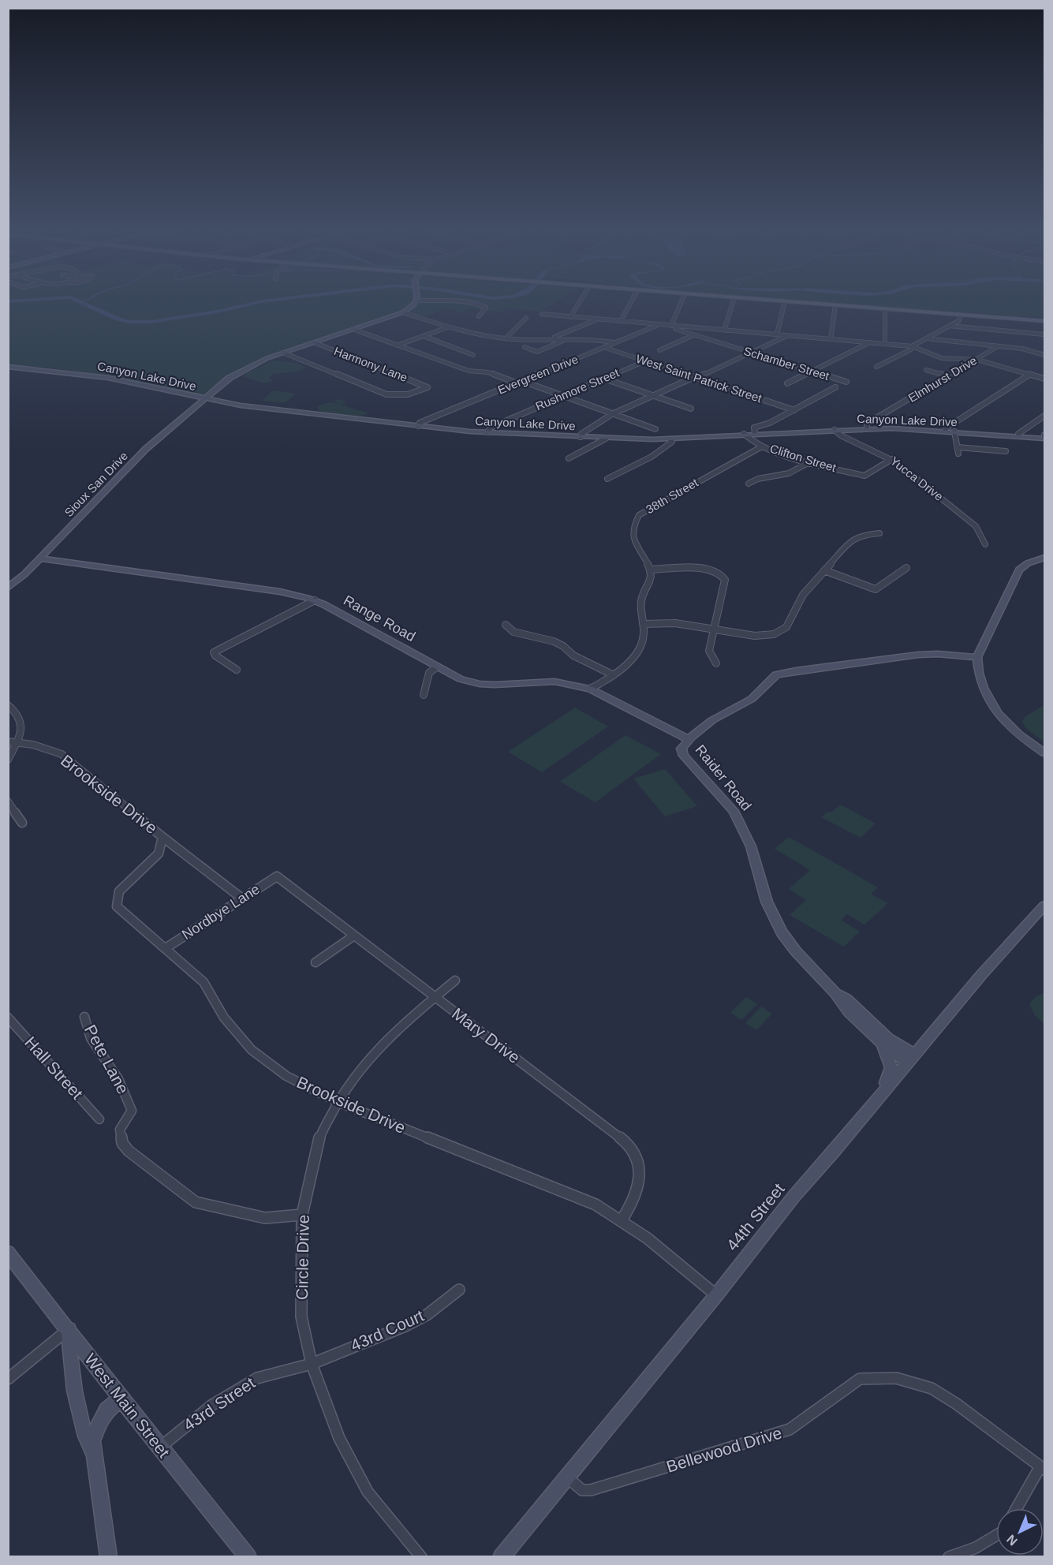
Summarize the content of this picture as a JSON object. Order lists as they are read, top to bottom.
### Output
{
  "streets": {
    "street": [
      "Schamber Street",
      "Harmony Lane",
      "Evergreen Drive",
      "Canyon Lake Drive",
      "West Saint Patrick Street",
      "Elmhurst Drive",
      "Rushmore Street",
      "Clifton Street",
      "Yucca Drive",
      "Sioux San Drive",
      "38th Street",
      "Range Road",
      "Raider Road",
      "Brookside Drive",
      "Nordbye Lane",
      "Mary Drive",
      "Pete Lane",
      "Hall Street",
      "44th Street",
      "Circle Drive",
      "43rd Court",
      "43rd Street",
      "West Main Street",
      "Bellewood Drive"
    ]
  },
  "crossings": [
    ["Harmony Lane", "Sioux San Drive"],
    ["Evergreen Drive", "Canyon Lake Drive"],
    ["Evergreen Drive", "West Saint Patrick Street"],
    ["Canyon Lake Drive", "Elmhurst Drive"],
    ["Canyon Lake Drive", "Rushmore Street"],
    ["Canyon Lake Drive", "Clifton Street"],
    ["Canyon Lake Drive", "Yucca Drive"],
    ["Canyon Lake Drive", "Sioux San Drive"],
    ["West Saint Patrick Street", "Rushmore Street"],
    ["Clifton Street", "Yucca Drive"],
    ["Clifton Street", "38th Street"],
    ["Sioux San Drive", "Range Road"],
    ["Range Road", "Raider Road"],
    ["Raider Road", "44th Street"],
    ["Brookside Drive", "Nordbye Lane"],
    ["Brookside Drive", "Mary Drive"],
    ["Brookside Drive", "44th Street"],
    ["Brookside Drive", "Circle Drive"],
    ["Nordbye Lane", "Mary Drive"],
    ["Mary Drive", "Circle Drive"],
    ["Pete Lane", "Circle Drive"],
    ["44th Street", "Bellewood Drive"],
    ["Circle Drive", "43rd Court"],
    ["Circle Drive", "43rd Street"],
    ["43rd Court", "43rd Street"],
    ["43rd Street", "West Main Street"]
  ],
  "north": "bottom left"
}
